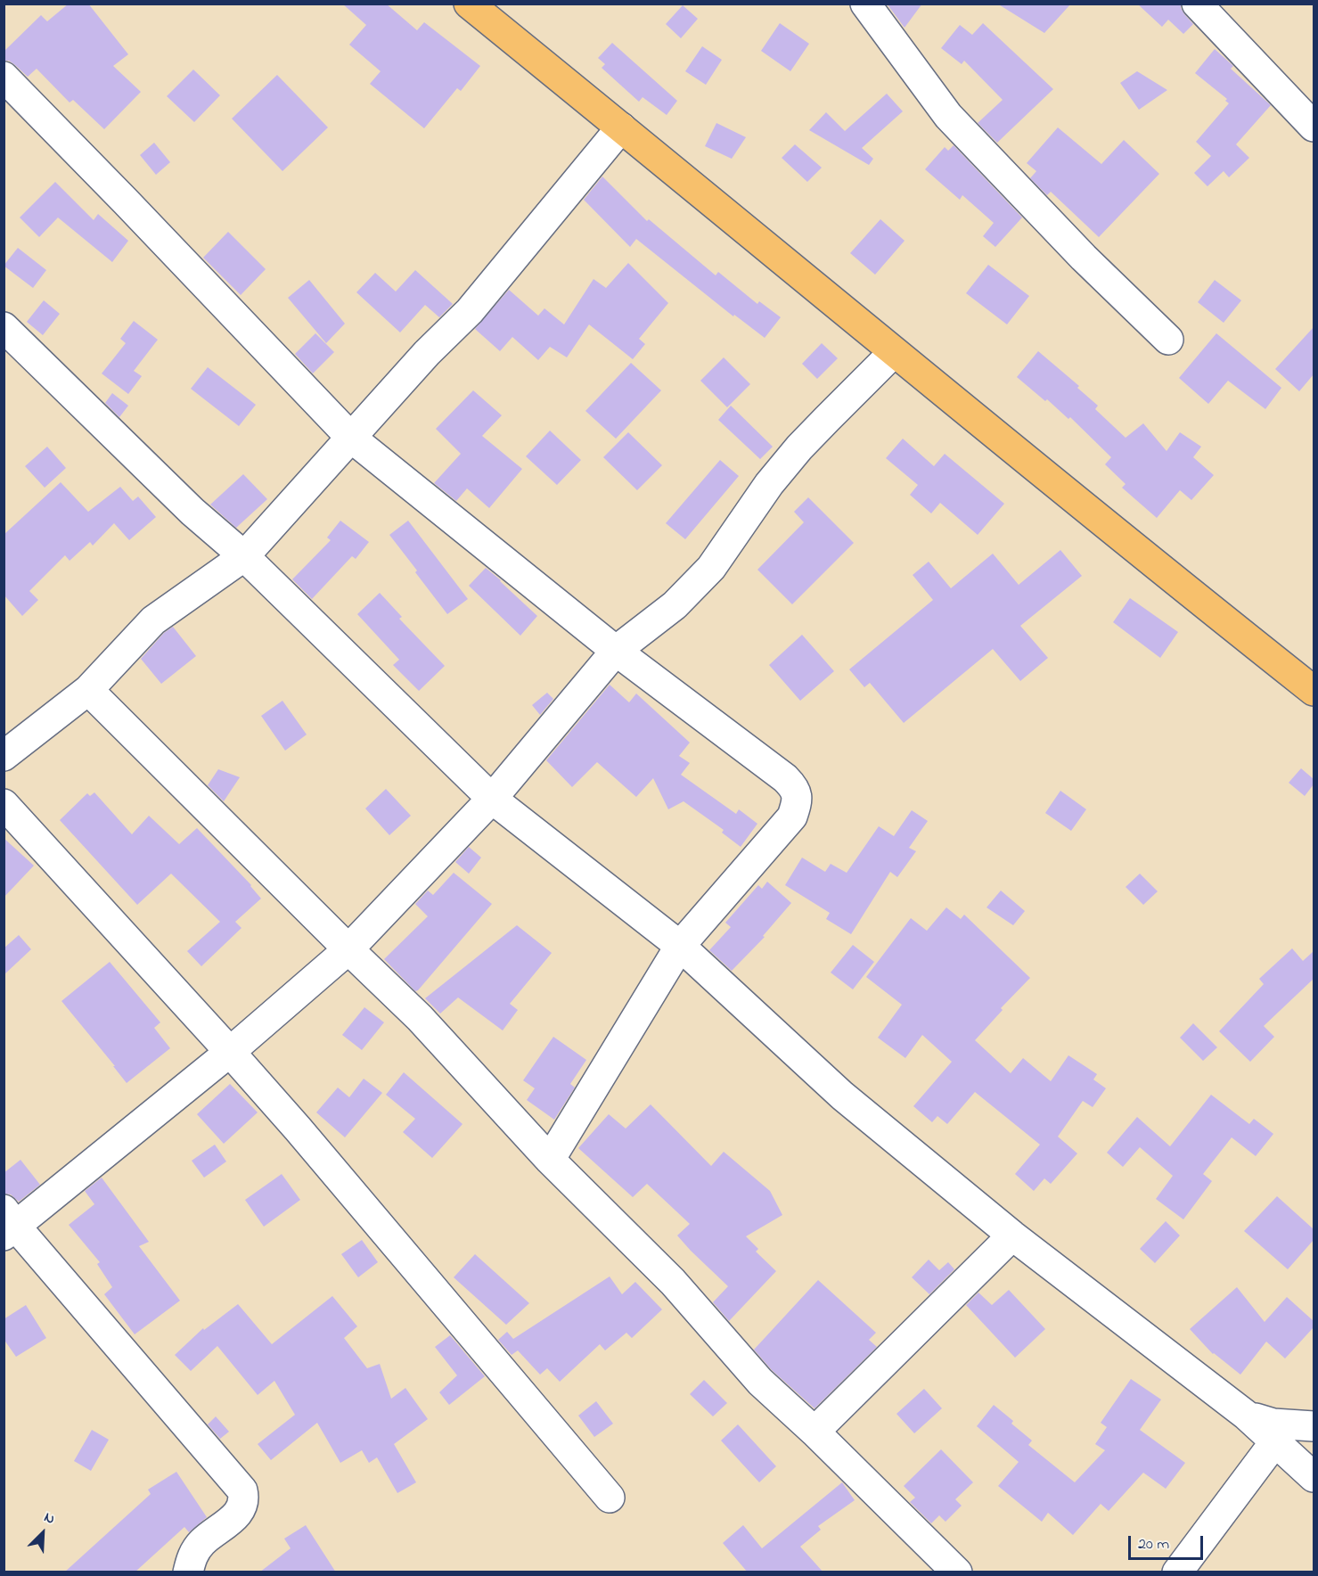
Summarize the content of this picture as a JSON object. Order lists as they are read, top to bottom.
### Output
{
  "scale_bar": "20 m",
  "north": "top right"
}
